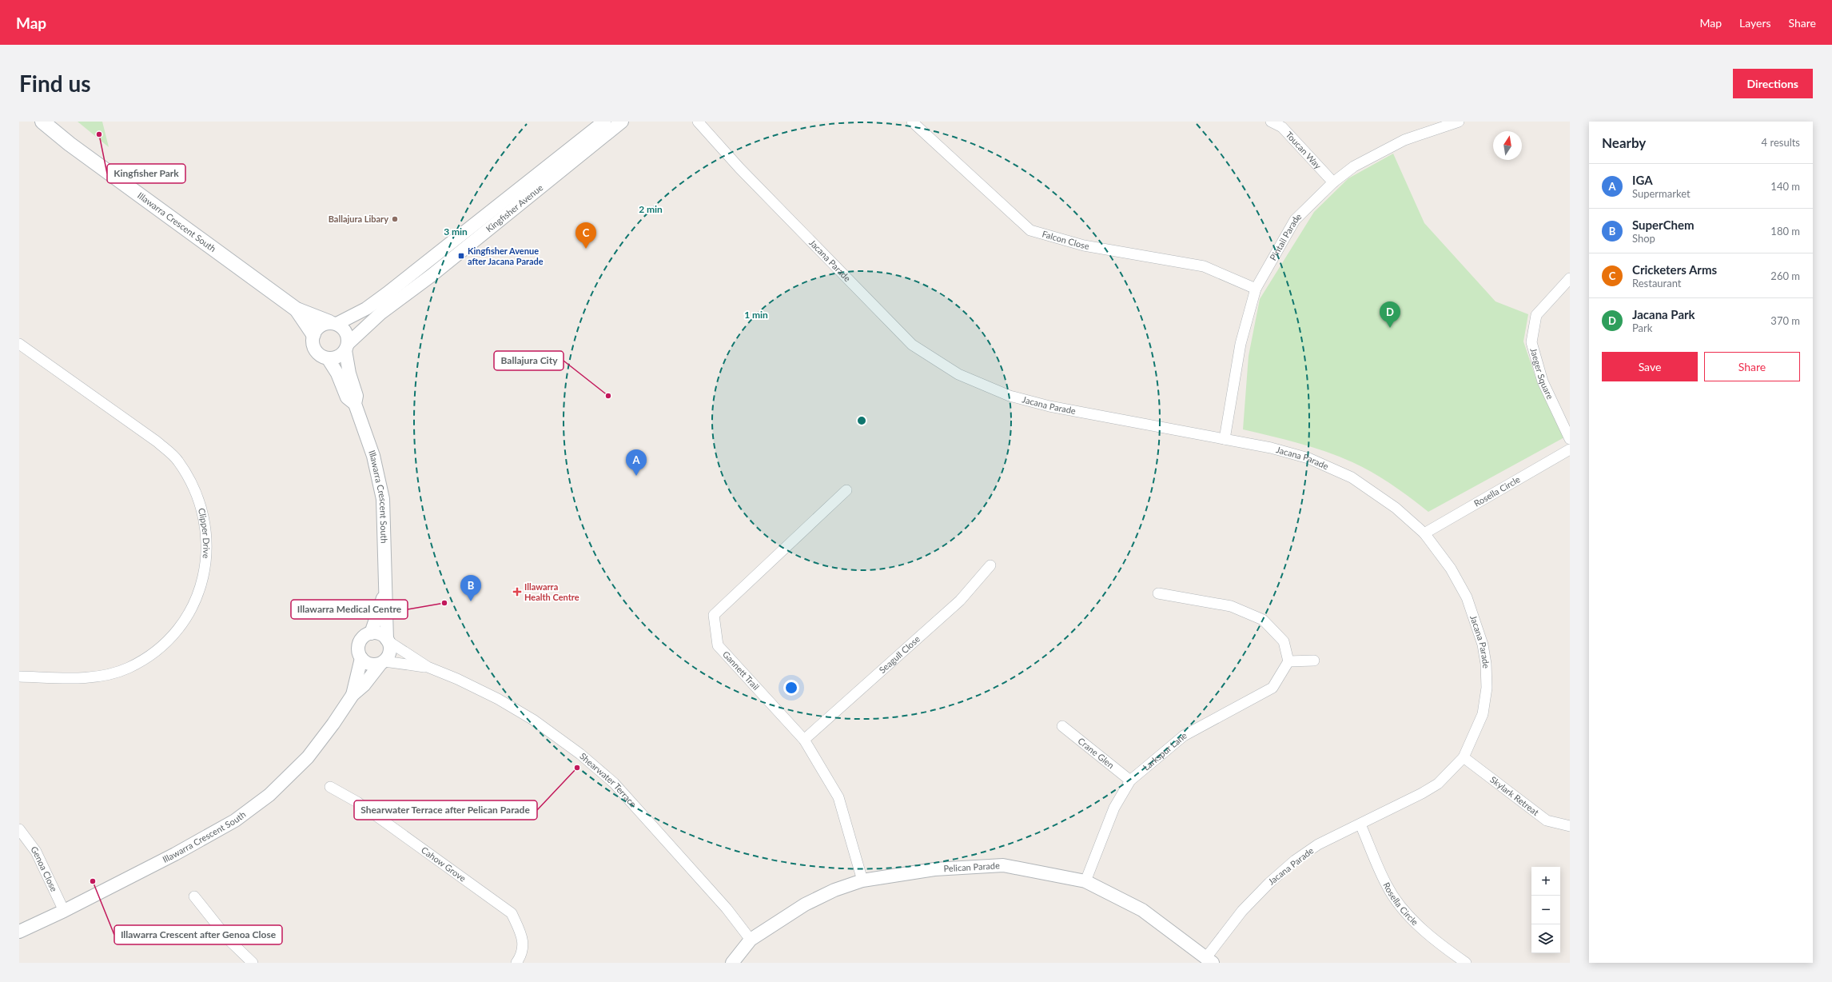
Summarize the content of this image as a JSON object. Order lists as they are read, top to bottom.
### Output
{
  "streets": {
    "main road": ["Illawarra Crescent South"],
    "street": [
      "Toucan Way",
      "Kingfisher Avenue",
      "Pintail Parade",
      "Falcon Close",
      "Jacana Parade",
      "Jaeger Square",
      "Rosella Circle",
      "Clipper Drive",
      "Seagull Close",
      "Gannett Trail",
      "Larkspur Lane",
      "Crane Glen",
      "Shearwater Terrace",
      "Skylark Retreat",
      "Cahow Grove",
      "Pelican Parade",
      "Genoa Close"
    ]
  },
  "crossings": [
    ["Toucan Way", "Pintail Parade"],
    ["Kingfisher Avenue", "Illawarra Crescent South"],
    ["Illawarra Crescent South", "Shearwater Terrace"],
    ["Illawarra Crescent South", "Genoa Close"],
    ["Pintail Parade", "Falcon Close"],
    ["Pintail Parade", "Jacana Parade"],
    ["Jacana Parade", "Rosella Circle"],
    ["Jacana Parade", "Skylark Retreat"],
    ["Jacana Parade", "Pelican Parade"],
    ["Seagull Close", "Gannett Trail"],
    ["Gannett Trail", "Pelican Parade"],
    ["Larkspur Lane", "Crane Glen"],
    ["Larkspur Lane", "Pelican Parade"],
    ["Shearwater Terrace", "Pelican Parade"]
  ],
  "places": {
    "other": [
      "Kingfisher Park",
      "Ballajura Libary",
      "Ballajura City",
      "Illawarra Medical Centre",
      "Shearwater Terrace after Pelican Parade",
      "Illawarra Crescent after Genoa Close"
    ],
    "transit": ["Kingfisher Avenue after Jacana Parade"],
    "health": ["Illawarra Health Centre"]
  },
  "north": "top",
  "page": {
    "header": "Map",
    "nav": ["Map", "Layers", "Share"],
    "buttons": [
      "Directions",
      ["Save", "Share"]
    ],
    "title": "Find us",
    "heading": ["Nearby", "4 results"],
    "list": [
      {
        "mark": "A",
        "name": "IGA",
        "note": "Supermarket",
        "value": "140 m"
      },
      {
        "mark": "B",
        "name": "SuperChem",
        "note": "Shop",
        "value": "180 m"
      },
      {
        "mark": "C",
        "name": "Cricketers Arms",
        "note": "Restaurant",
        "value": "260 m"
      },
      {
        "mark": "D",
        "name": "Jacana Park",
        "note": "Park",
        "value": "370 m"
      }
    ],
    "pins": [
      "C",
      "D",
      "A",
      "B"
    ],
    "map_buttons": ["+", "−"]
  },
  "rings": ["2 min", "3 min", "1 min"]
}
